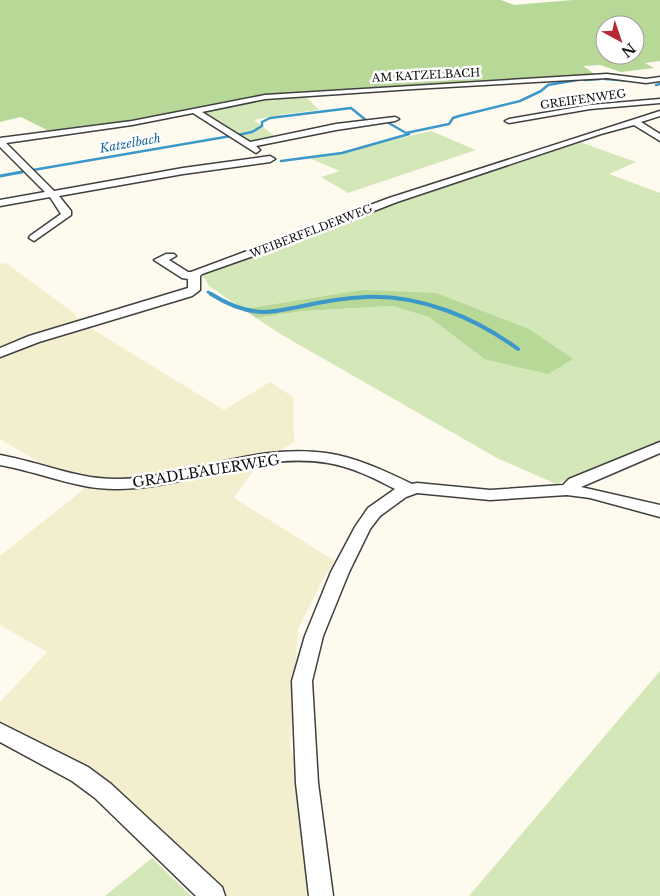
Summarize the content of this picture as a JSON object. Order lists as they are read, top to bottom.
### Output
{
  "streets": {
    "street": [
      "AM KATZELBACH",
      "GREIFENWEG",
      "WEIBERFELDERWEG",
      "GRADLBAUERWEG"
    ]
  },
  "water": ["Katzelbach"],
  "north": "bottom right"
}
